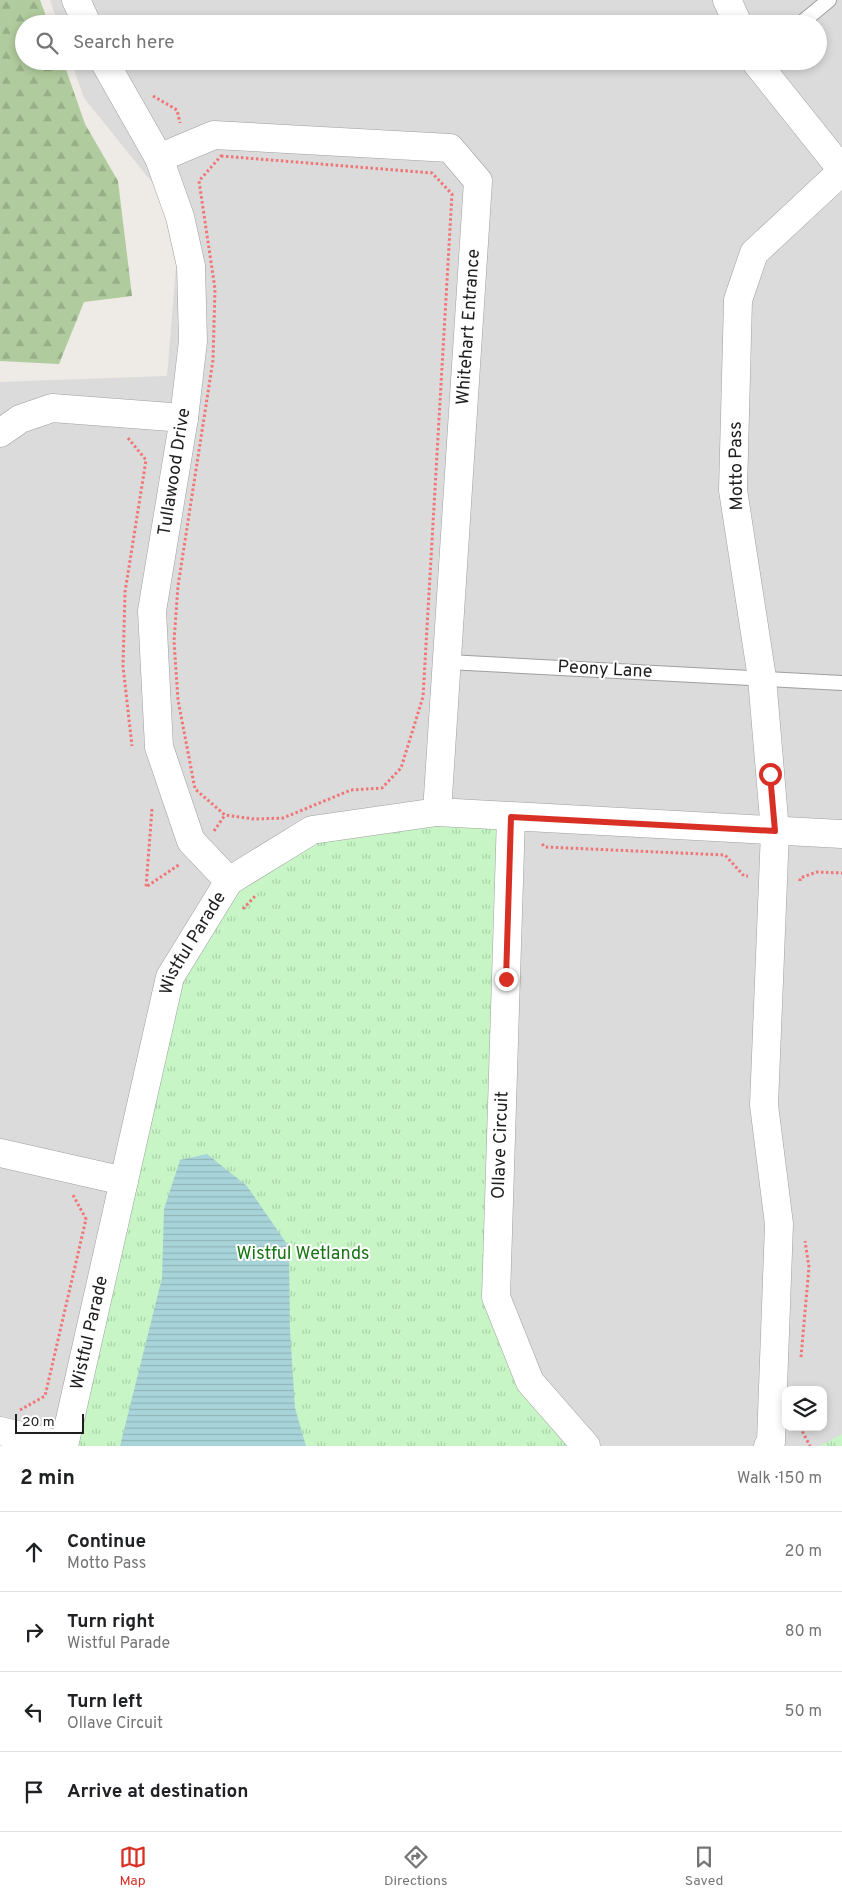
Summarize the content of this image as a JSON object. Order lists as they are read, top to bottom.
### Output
{
  "streets": {
    "street": [
      "Whitehart Entrance",
      "Motto Pass",
      "Tullawood Drive",
      "Wistful Parade",
      "Ollave Circuit"
    ],
    "lane": ["Peony Lane"]
  },
  "crossings": [
    ["Whitehart Entrance", "Tullawood Drive"],
    ["Whitehart Entrance", "Peony Lane"],
    ["Whitehart Entrance", "Wistful Parade"],
    ["Motto Pass", "Peony Lane"],
    ["Motto Pass", "Wistful Parade"],
    ["Tullawood Drive", "Wistful Parade"],
    ["Wistful Parade", "Ollave Circuit"]
  ],
  "parks": ["Wistful Wetlands"],
  "scale_bar": "20 m",
  "page": {
    "search": "Search here",
    "scale": "20 m",
    "heading": ["2 min", "Walk · 150 m"],
    "list": [
      ["Continue", "Motto Pass", "20 m"],
      ["Turn right", "Wistful Parade", "80 m"],
      ["Turn left", "Ollave Circuit", "50 m"],
      "Arrive at destination"
    ],
    "nav": ["Map", "Directions", "Saved"]
  }
}
